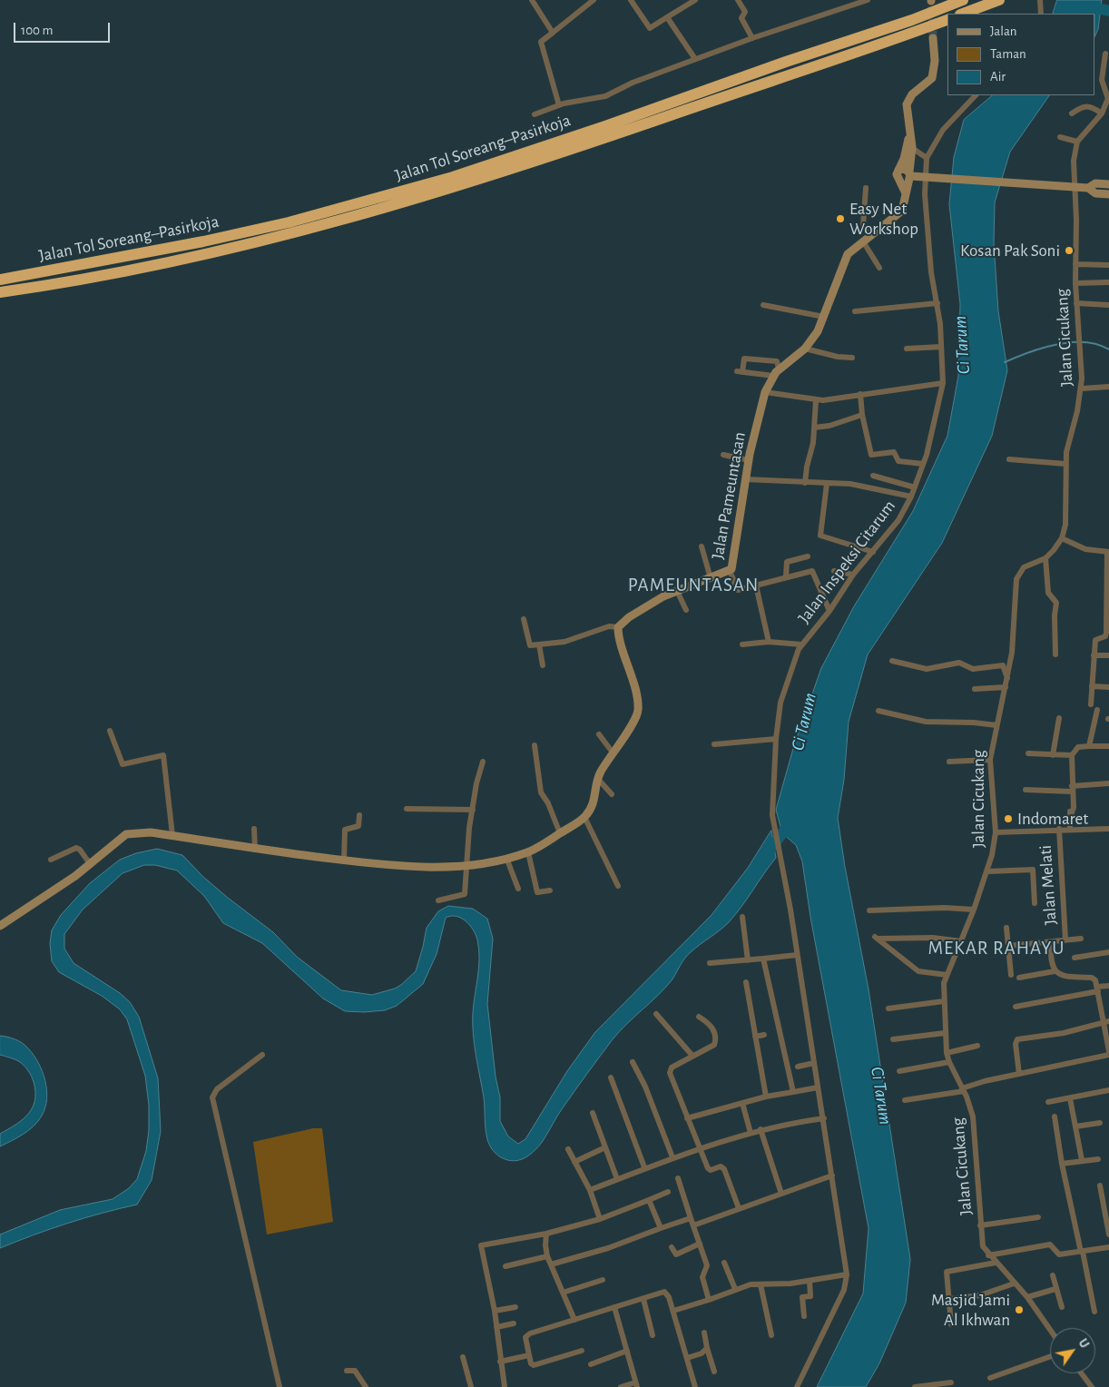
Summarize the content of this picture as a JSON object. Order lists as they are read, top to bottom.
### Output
{
  "streets": {
    "highway": ["Jalan Tol Soreang–Pasirkoja"],
    "street": [
      "Jalan Cicukang",
      "Jalan Pameuntasan",
      "Jalan Inspeksi Citarum",
      "Jalan Melati"
    ]
  },
  "districts": ["PAMEUNTASAN", "MEKAR RAHAYU"],
  "water": ["Ci Tarum"],
  "places": [
    "Easy Net Workshop",
    "Kosan Pak Soni",
    "Indomaret",
    "Masjid Jami Al Ikhwan"
  ],
  "legend": ["Jalan", "Taman", "Air"],
  "scale_bar": "100 m",
  "north": "top right"
}
